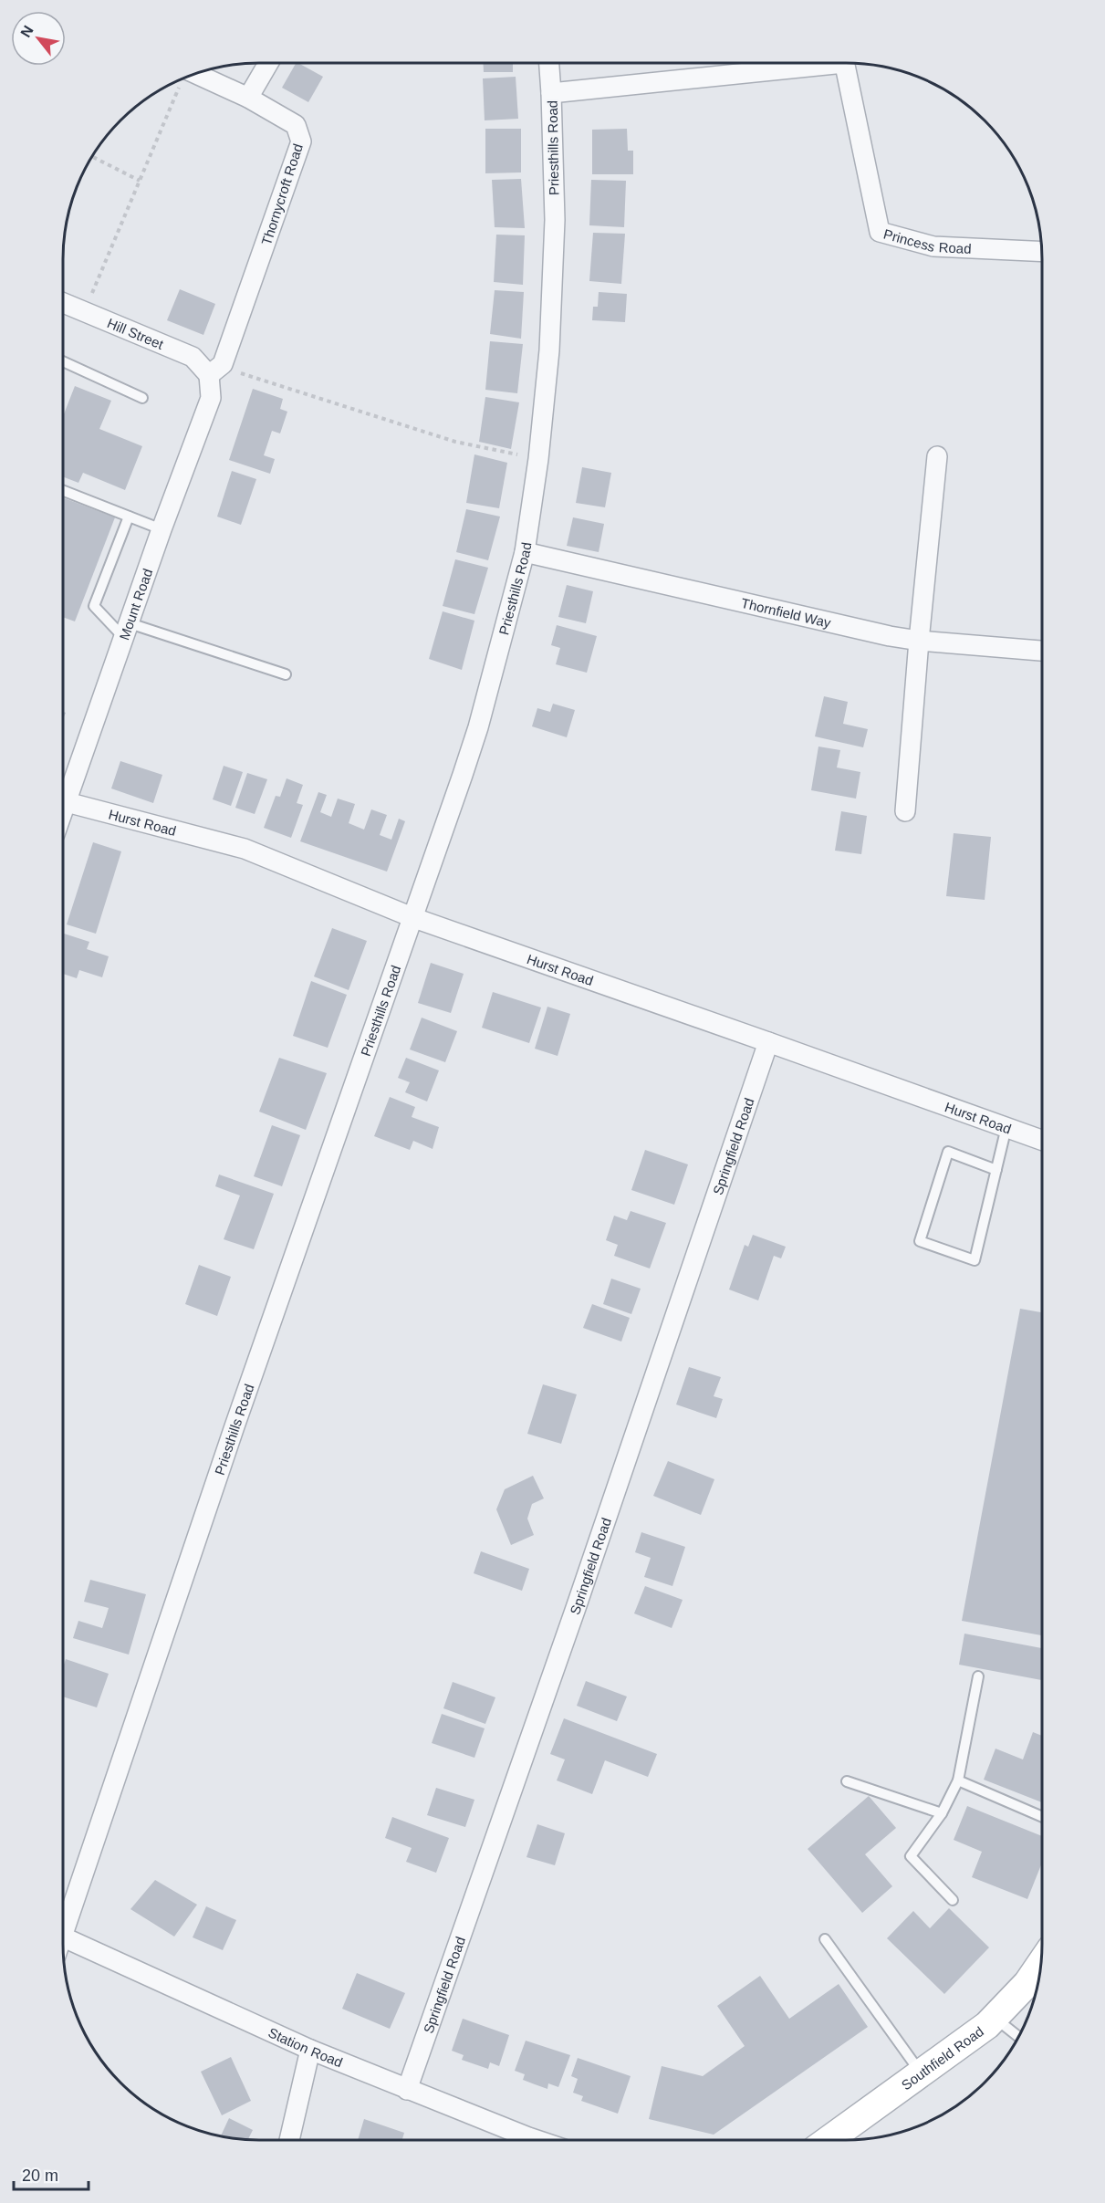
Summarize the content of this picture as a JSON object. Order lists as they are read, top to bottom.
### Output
{
  "streets": {
    "main road": ["Southfield Road"],
    "street": [
      "Priesthills Road",
      "Thornycroft Road",
      "Princess Road",
      "Hill Street",
      "Mount Road",
      "Thornfield Way",
      "Hurst Road",
      "Springfield Road",
      "Station Road"
    ]
  },
  "crossings": [
    ["Priesthills Road", "Princess Road"],
    ["Priesthills Road", "Thornfield Way"],
    ["Priesthills Road", "Hurst Road"],
    ["Thornycroft Road", "Hill Street"],
    ["Thornycroft Road", "Mount Road"],
    ["Hill Street", "Mount Road"],
    ["Hurst Road", "Springfield Road"],
    ["Springfield Road", "Station Road"]
  ],
  "scale_bar": "20 m",
  "north": "top left"
}
